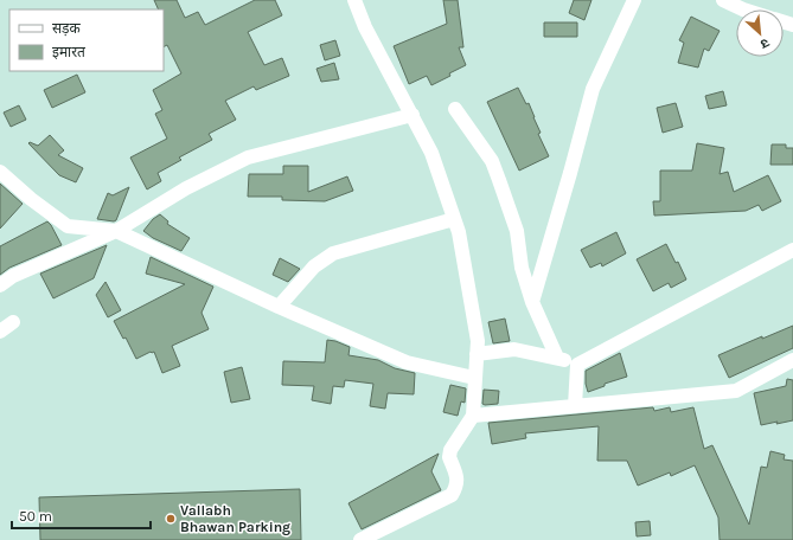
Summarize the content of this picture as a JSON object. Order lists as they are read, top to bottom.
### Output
{
  "places": ["Vallabh Bhawan Parking"],
  "legend": ["सड़क", "इमारत"],
  "scale_bar": "50 m",
  "north": "bottom right"
}
